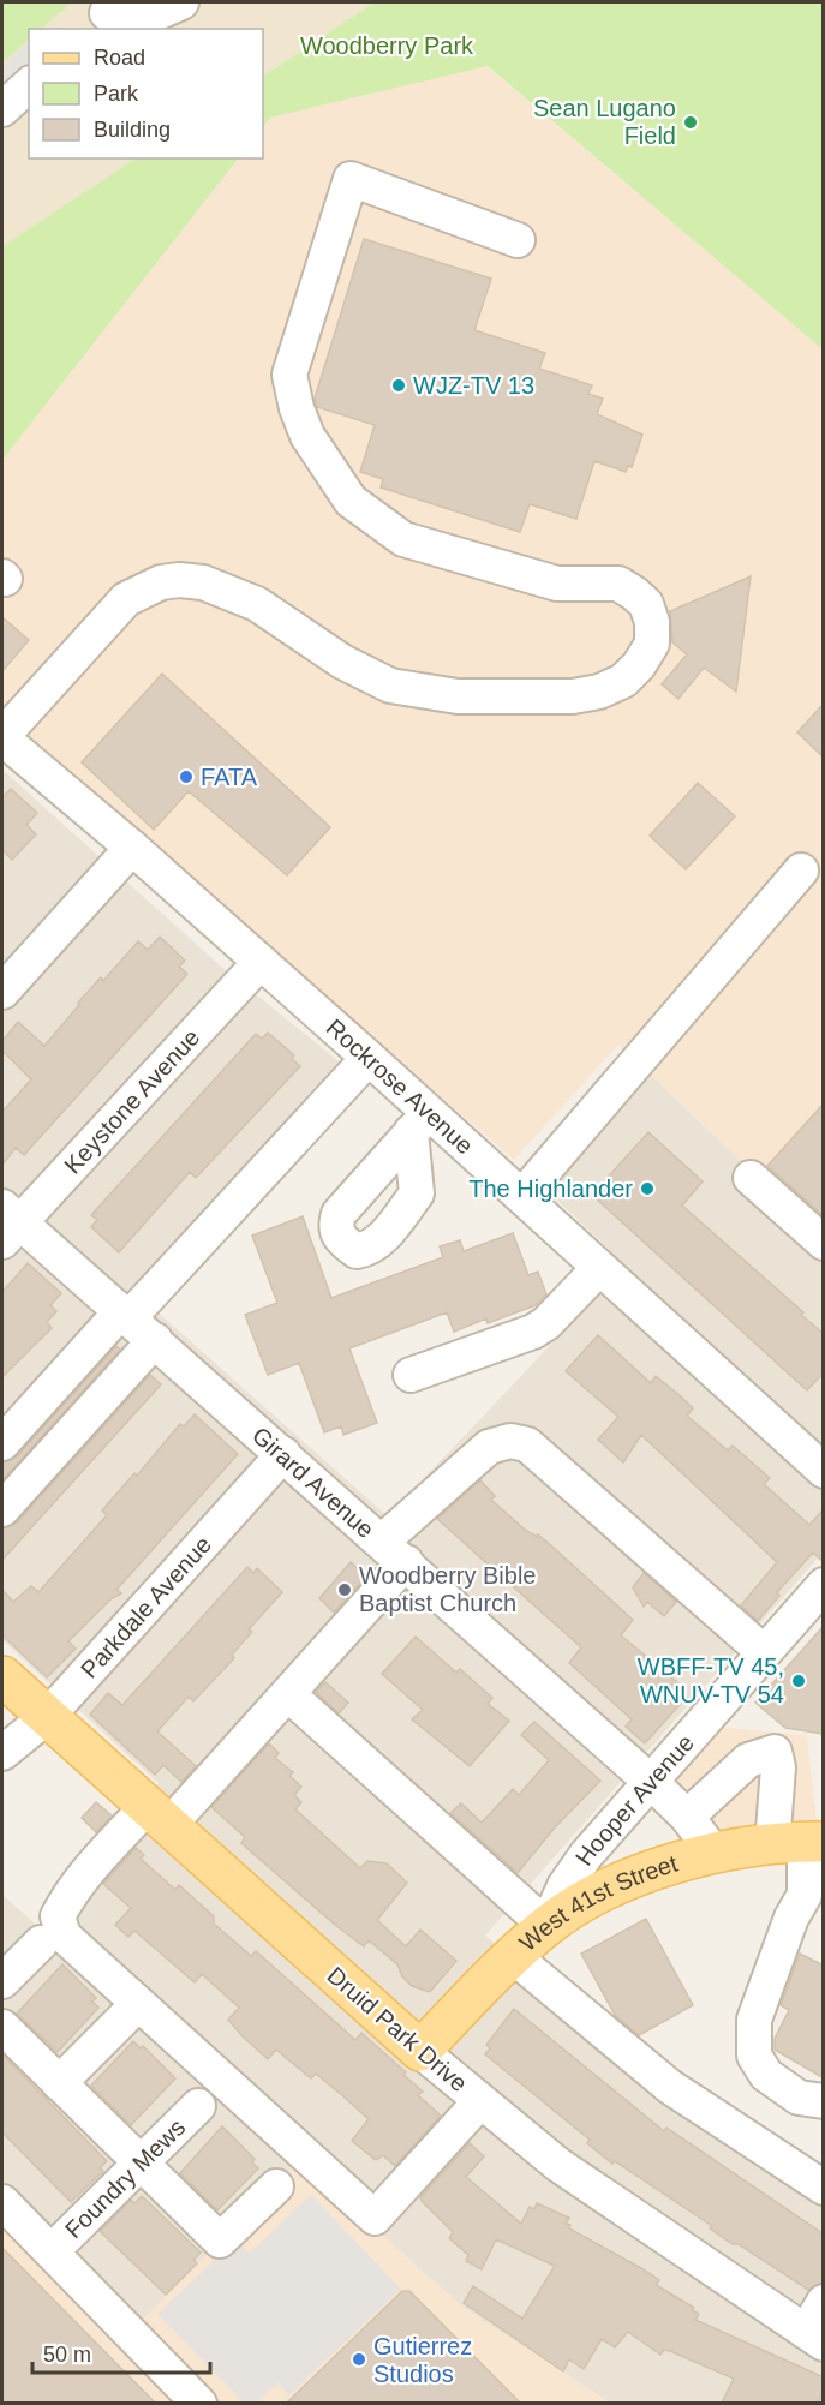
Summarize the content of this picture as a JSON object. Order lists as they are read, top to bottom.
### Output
{
  "streets": {
    "main road": ["West 41st Street", "Druid Park Drive"],
    "street": [
      "Rockrose Avenue",
      "Keystone Avenue",
      "Girard Avenue",
      "Parkdale Avenue",
      "Hooper Avenue",
      "Foundry Mews"
    ]
  },
  "crossings": [
    ["Rockrose Avenue", "Keystone Avenue"],
    ["Keystone Avenue", "Girard Avenue"],
    ["Girard Avenue", "Parkdale Avenue"],
    ["Girard Avenue", "Hooper Avenue"],
    ["Girard Avenue", "West 41st Street"],
    ["Parkdale Avenue", "Druid Park Drive"],
    ["Hooper Avenue", "West 41st Street"],
    ["West 41st Street", "Druid Park Drive"]
  ],
  "parks": ["Woodberry Park"],
  "places": [
    "Sean Lugano Field",
    "WJZ-TV 13",
    "FATA",
    "The Highlander",
    "Woodberry Bible Baptist Church",
    "WBFF-TV 45, WNUV-TV 54",
    "Gutierrez Studios"
  ],
  "legend": ["Road", "Park", "Building"],
  "scale_bar": "50 m"
}
